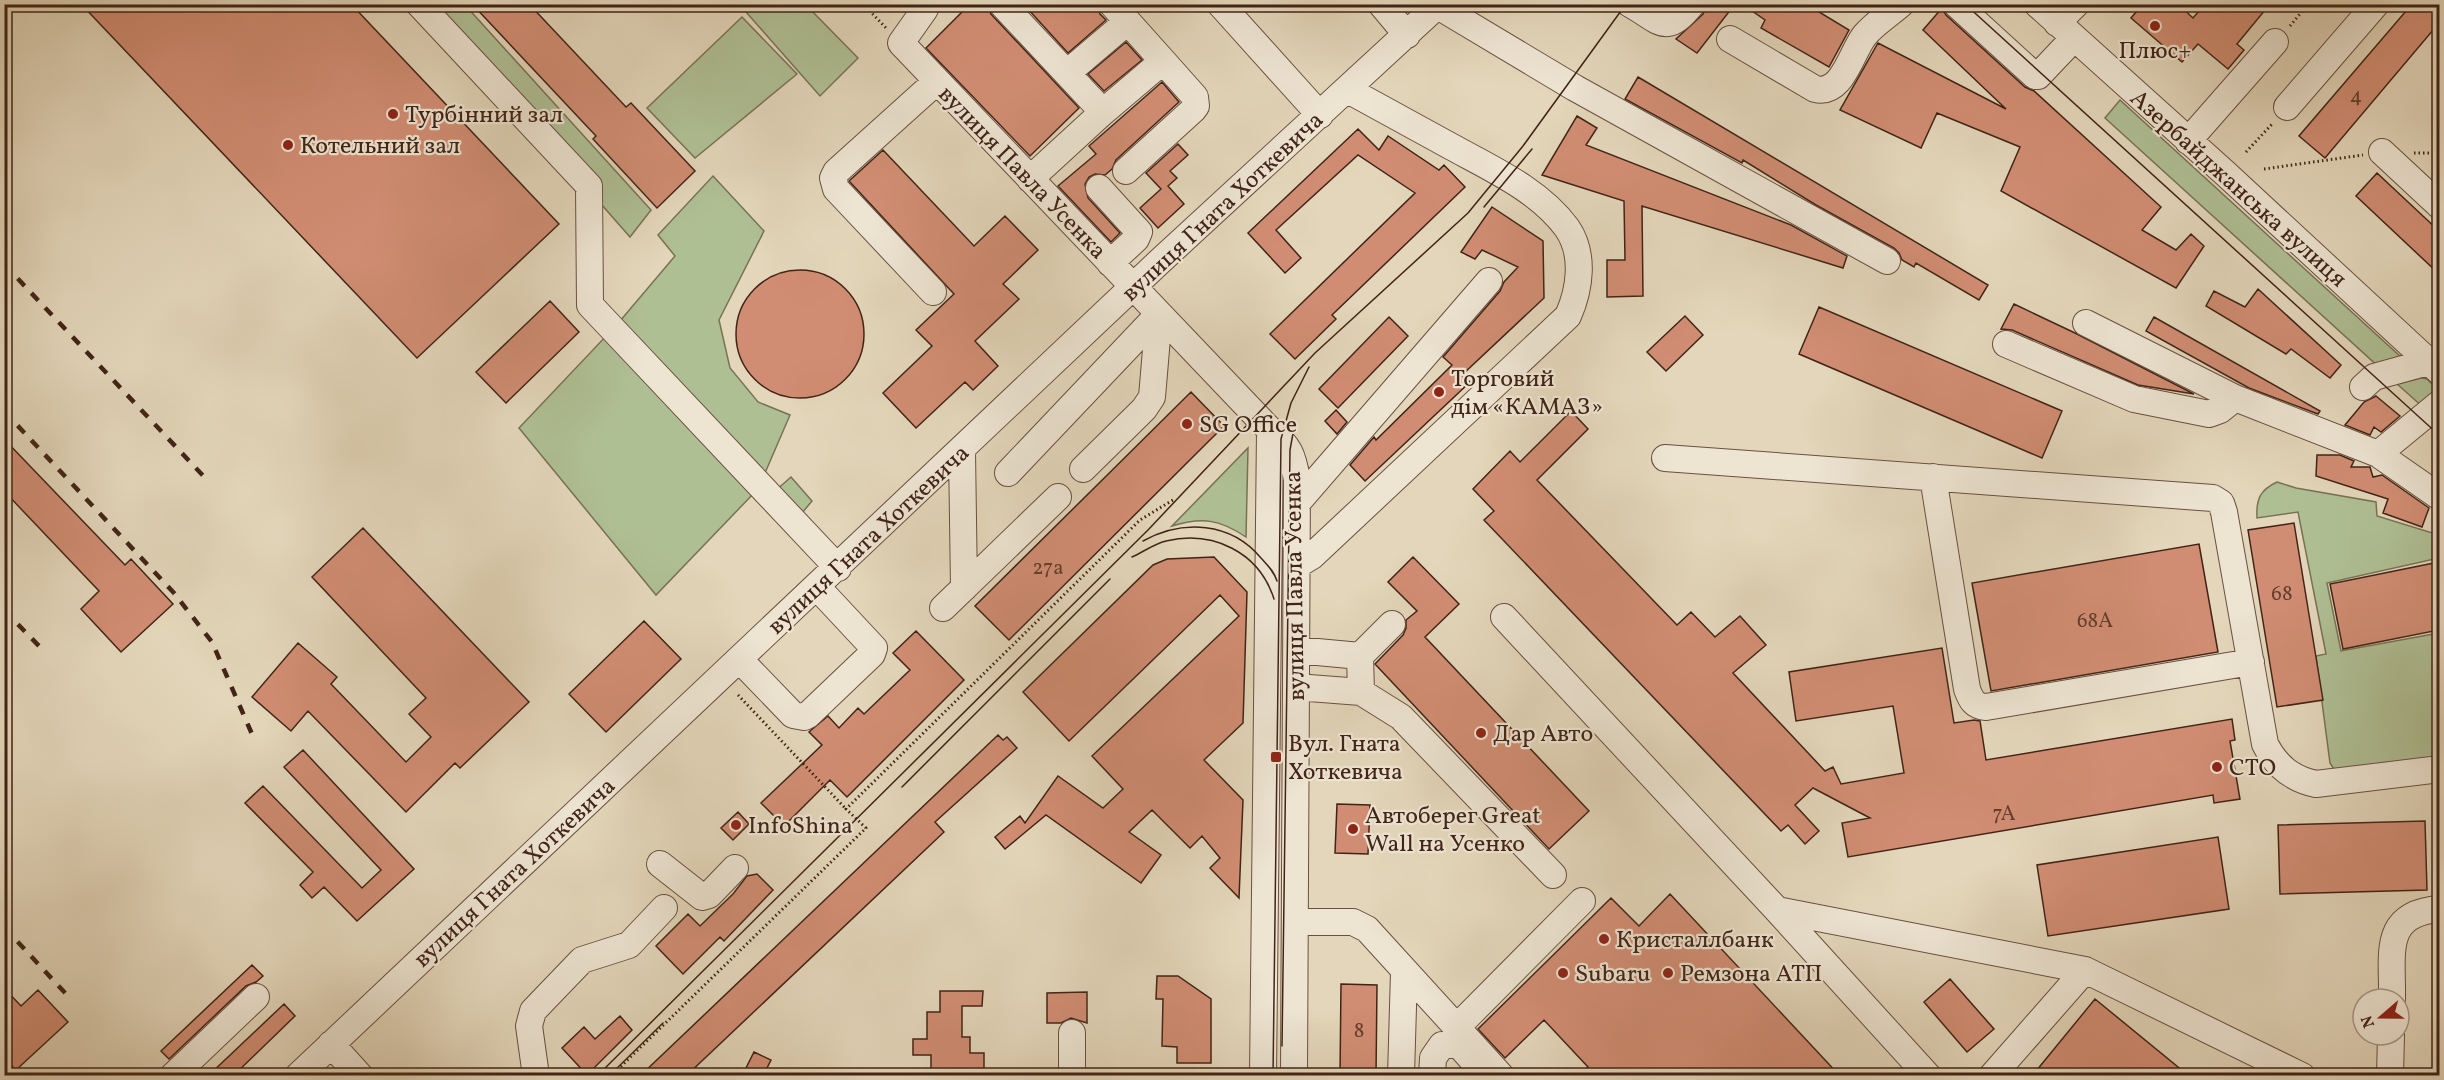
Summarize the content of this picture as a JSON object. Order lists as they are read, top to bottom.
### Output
{
  "streets": {
    "street": ["вулиця Павла Усенка", "Азербайджанська вулиця", "вулиця Гната Хоткевича"]
  },
  "crossings": [
    ["вулиця Павла Усенка", "вулиця Гната Хоткевича"]
  ],
  "places": {
    "other": [
      "Плюс+",
      "Турбінний зал",
      "Котельний зал",
      "Торговий дім «КАМАЗ»",
      "SG Office",
      "Дар Авто",
      "СТО",
      "InfoShina",
      "Автоберег Great Wall на Усенко",
      "Кристаллбанк",
      "Subaru",
      "Ремзона АТП"
    ],
    "transit": ["Вул. Гната Хоткевича"]
  },
  "house_numbers": [
    "4",
    "27а",
    "68",
    "68А",
    "7А",
    "8"
  ],
  "north": "left"
}
